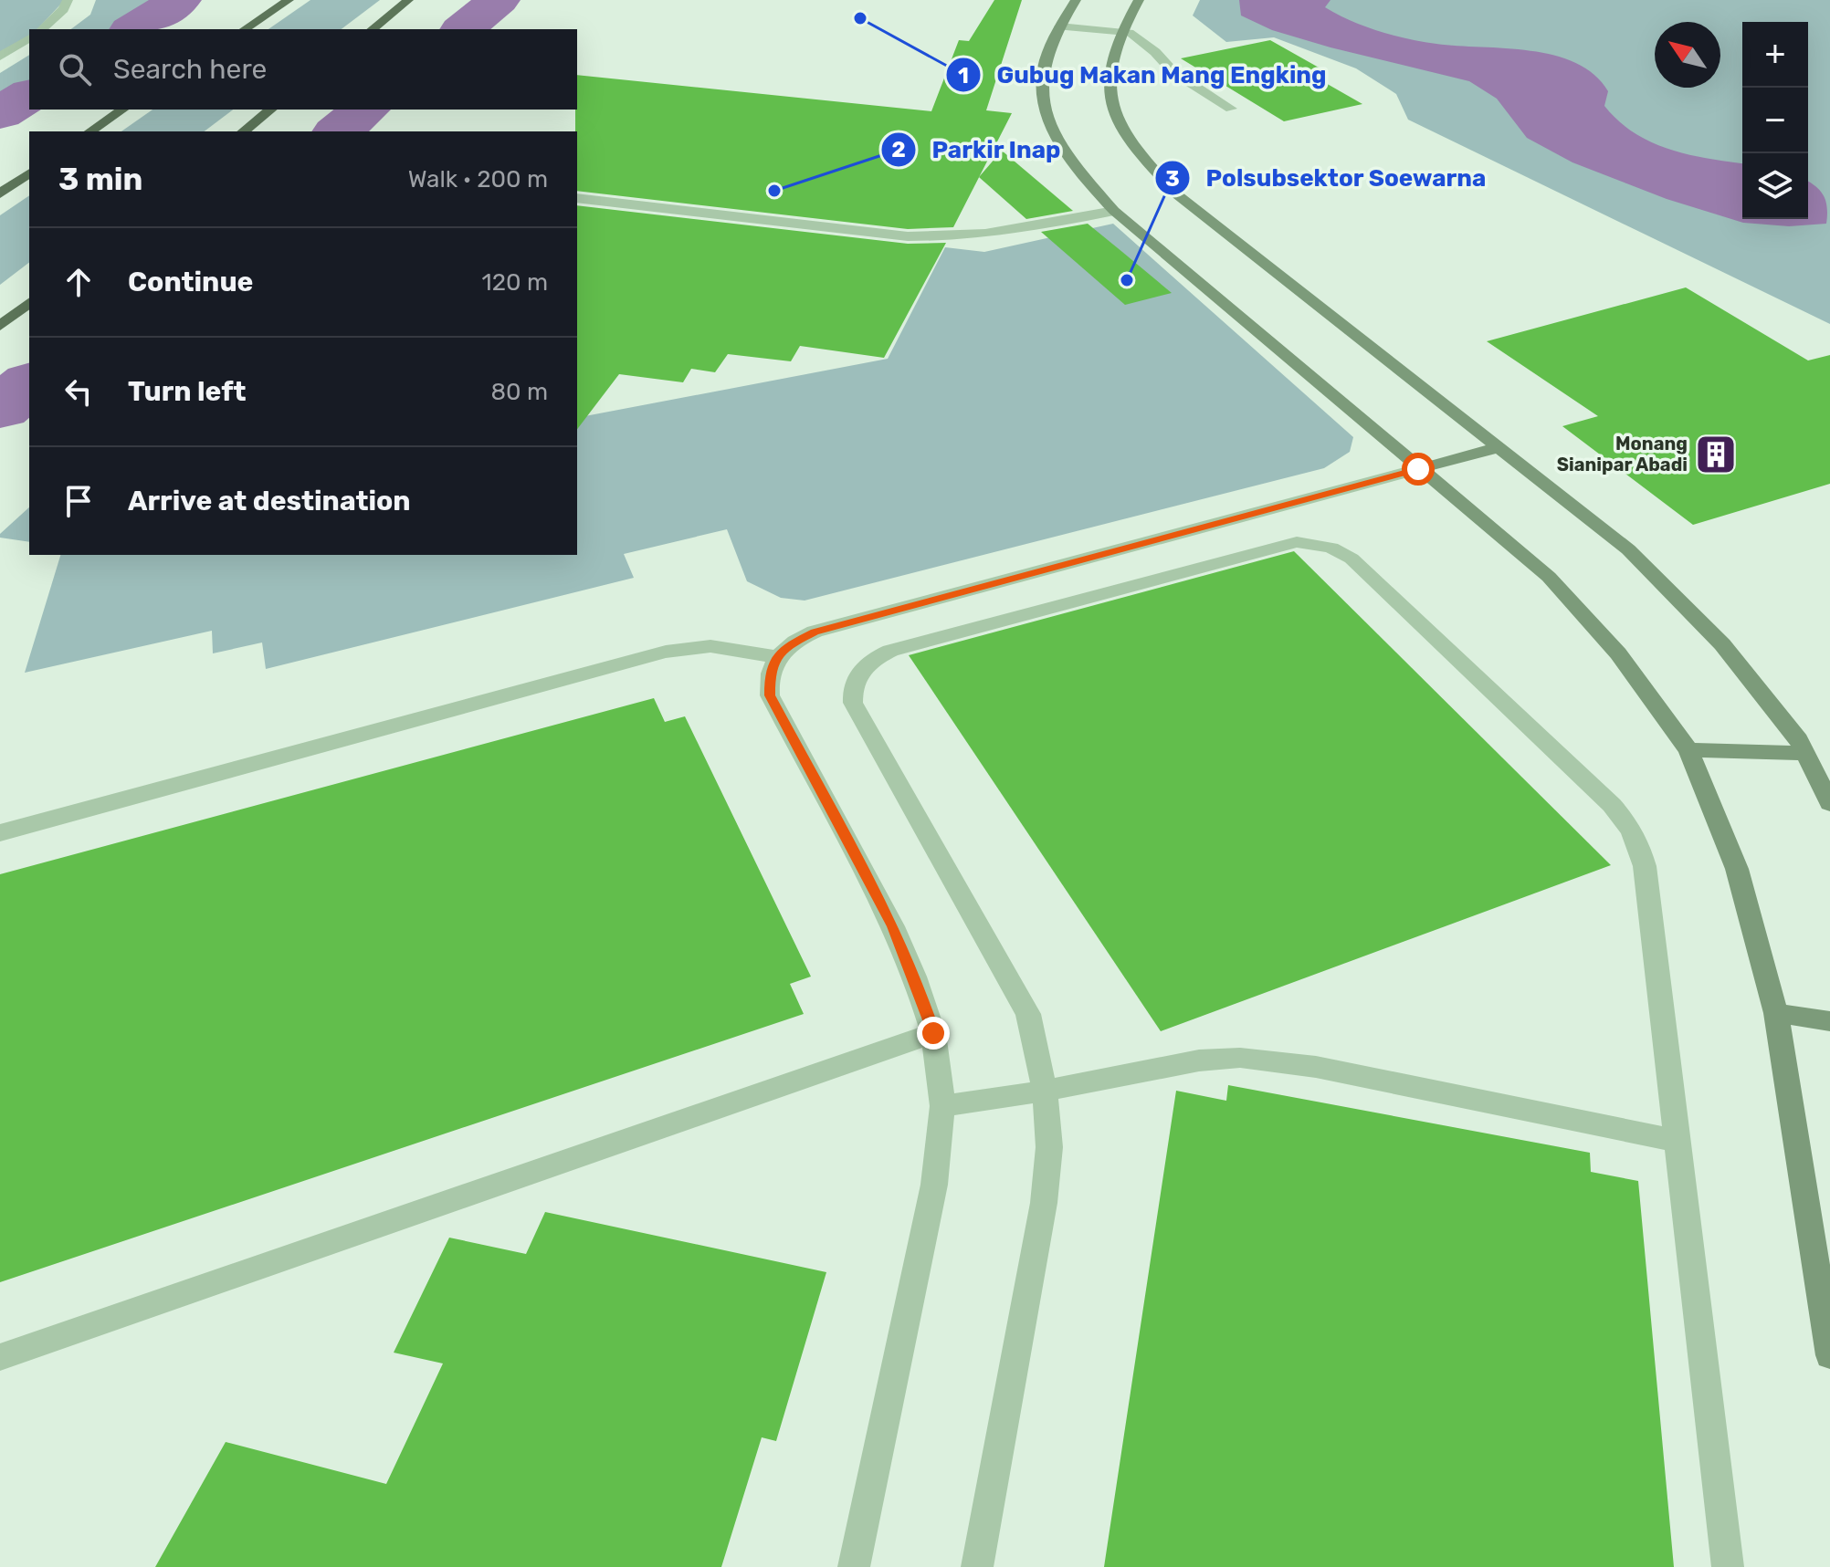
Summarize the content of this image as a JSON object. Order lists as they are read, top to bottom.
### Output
{
  "places": {
    "other": ["Gubug Makan Mang Engking", "Parkir Inap", "Polsubsektor Soewarna"],
    "building": ["Monang Sianipar Abadi"]
  },
  "north": "top left",
  "page": {
    "map_buttons": ["+", "−"],
    "search": "Search here",
    "heading": ["3 min", "Walk · 200 m"],
    "list": [
      ["Continue", "120 m"],
      ["Turn left", "80 m"],
      "Arrive at destination"
    ]
  }
}
